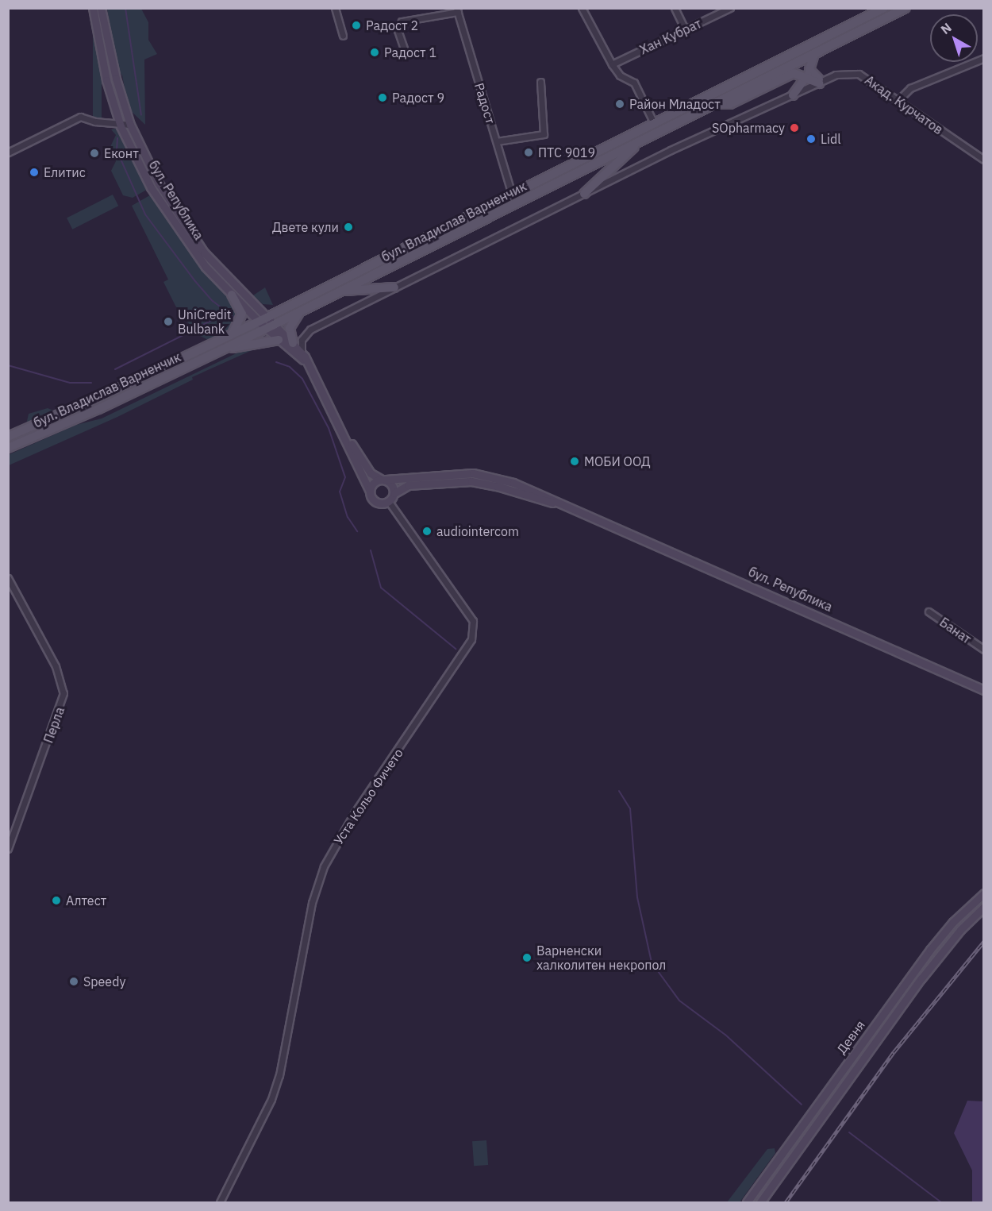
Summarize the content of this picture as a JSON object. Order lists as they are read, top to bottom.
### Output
{
  "streets": {
    "main road": ["бул. Владислав Варненчик"],
    "street": [
      "Хан Кубрат",
      "Радост",
      "Акад. Курчатов",
      "бул. Република",
      "Банат",
      "Перла",
      "Уста Кольо Фичето",
      "Девня"
    ]
  },
  "crossings": [
    ["Радост", "бул. Владислав Варненчик"],
    ["Акад. Курчатов", "бул. Република"],
    ["бул. Република", "бул. Владислав Варненчик"],
    ["бул. Република", "Уста Кольо Фичето"]
  ],
  "places": [
    "Радост 2",
    "Радост 1",
    "Радост 9",
    "Район Младост",
    "SOpharmacy",
    "Lidl",
    "ПТС 9019",
    "Еконт",
    "Елитис",
    "Двете кули",
    "UniCredit Bulbank",
    "МОБИ ООД",
    "audiointercom",
    "Алтест",
    "Варненски халколитен некропол",
    "Speedy"
  ],
  "north": "top left"
}
